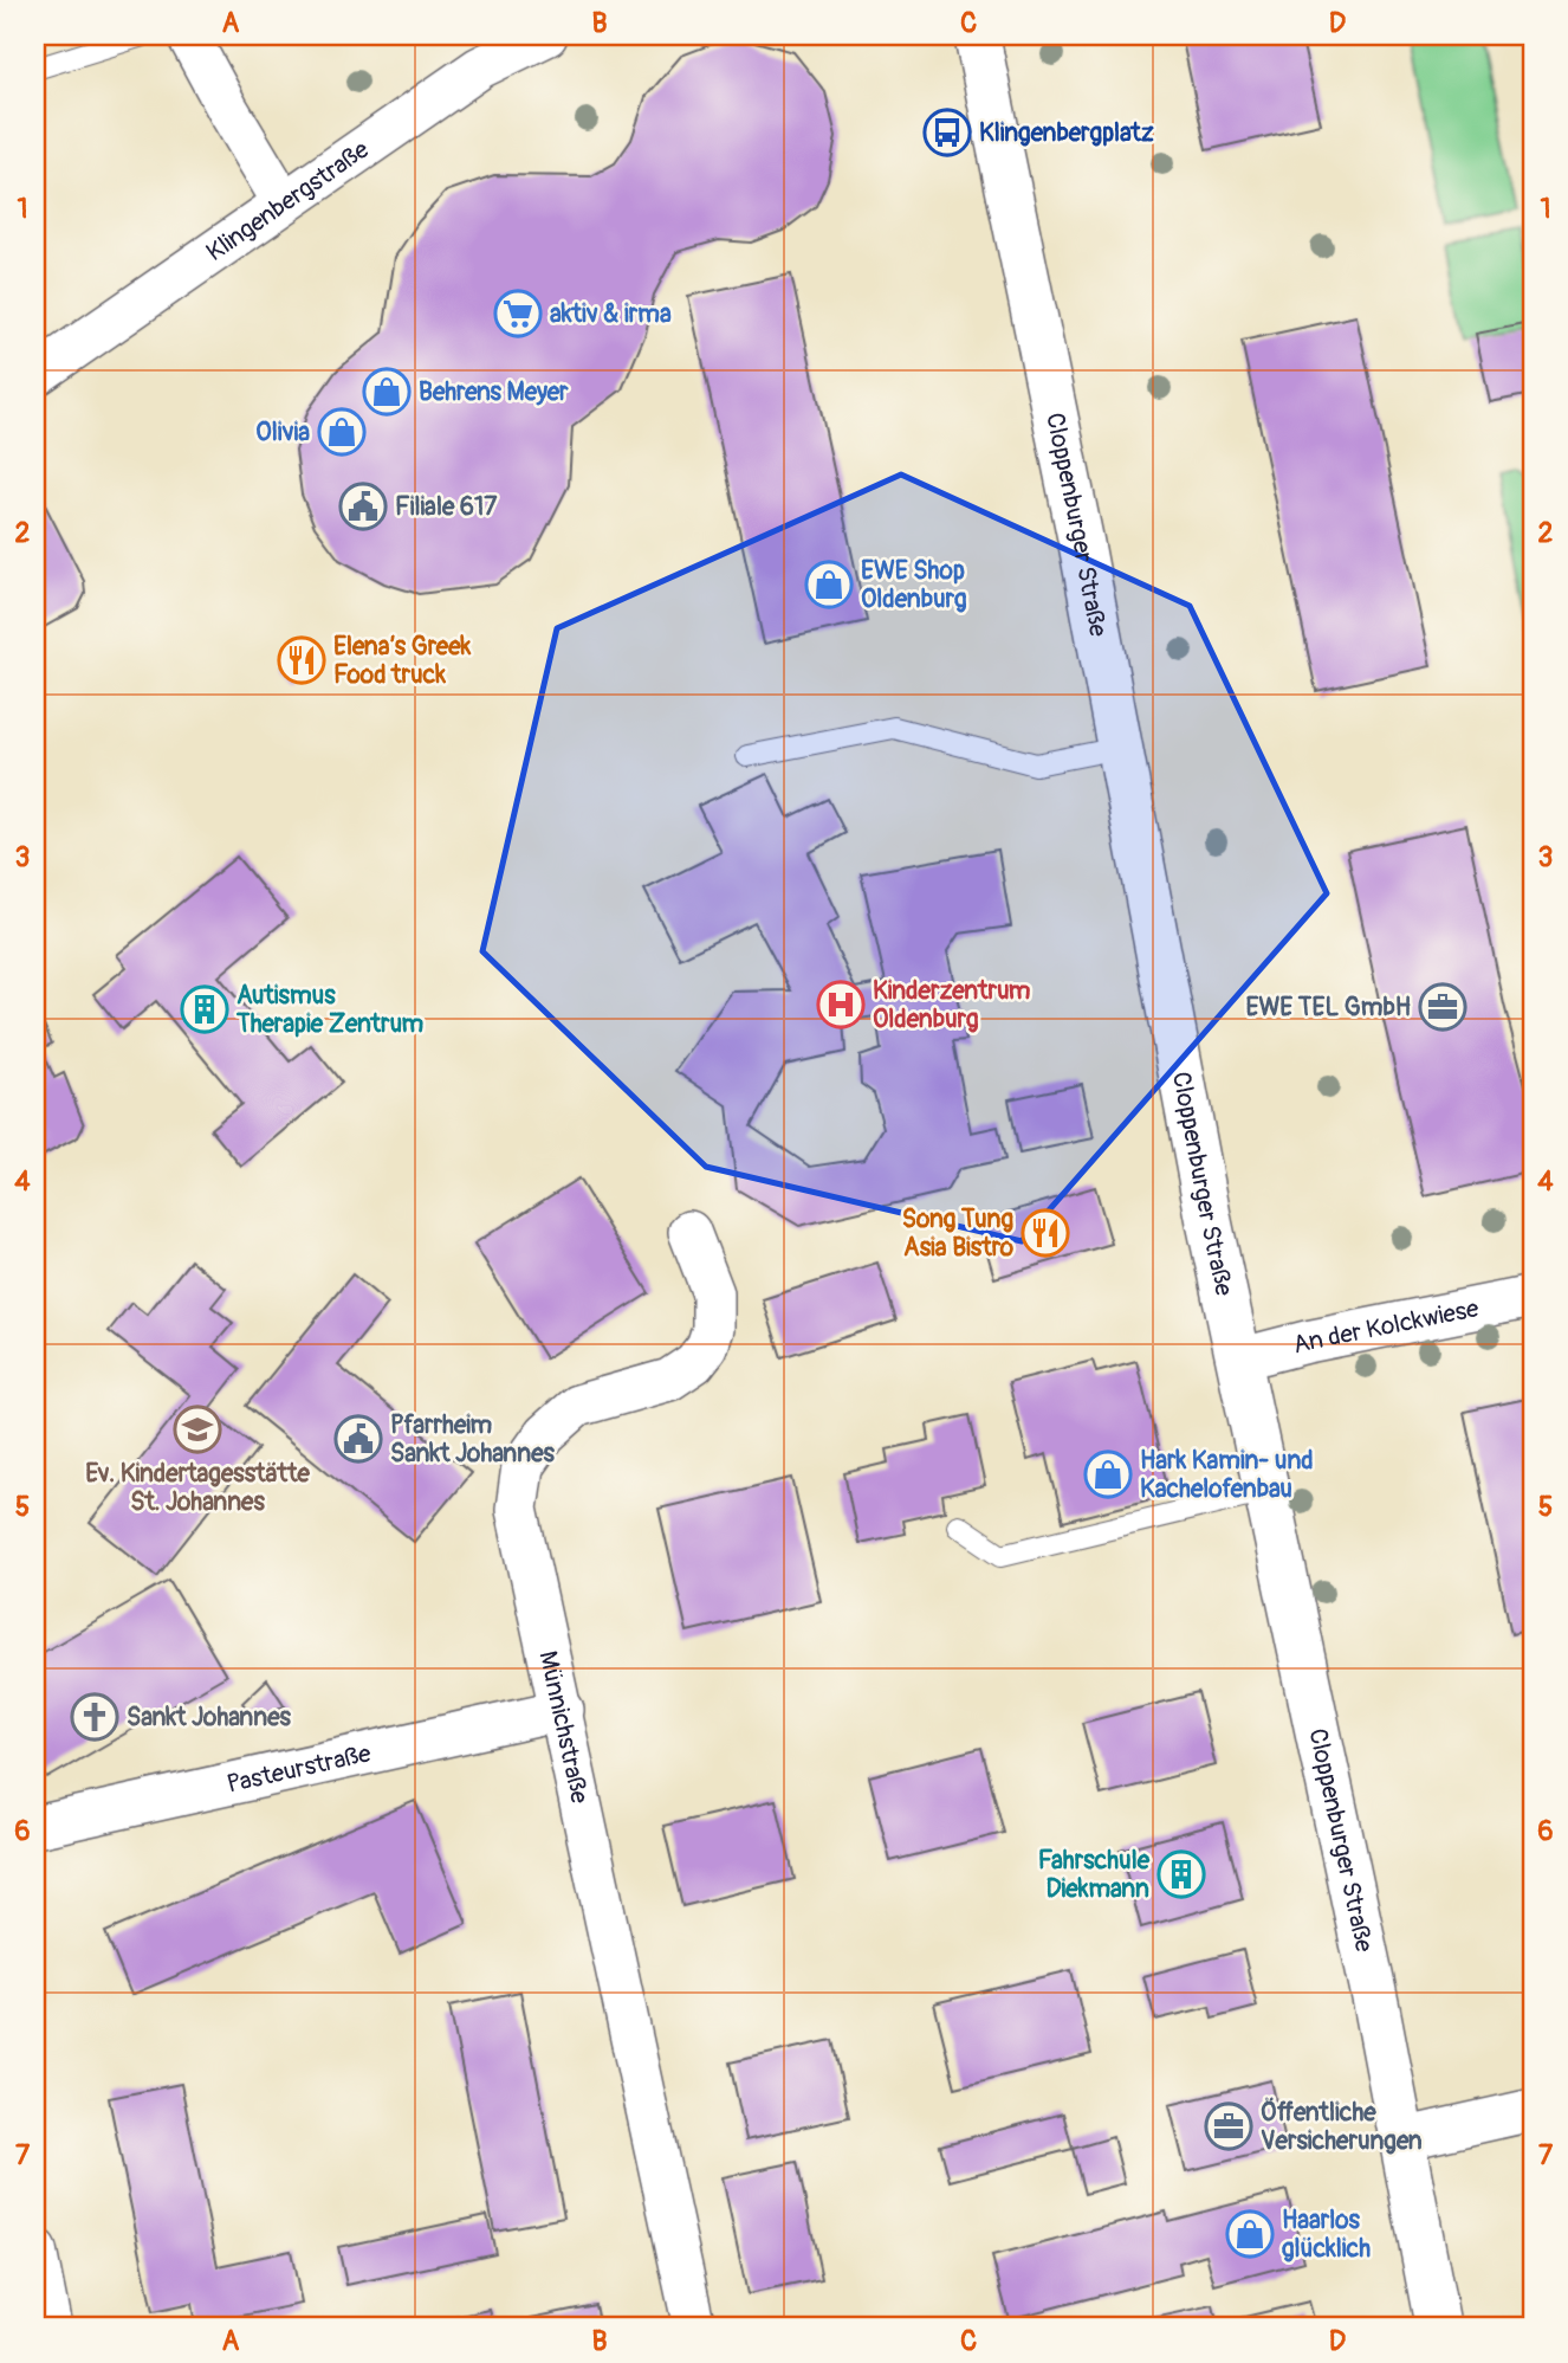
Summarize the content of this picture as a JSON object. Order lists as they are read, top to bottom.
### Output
{
  "streets": {
    "main road": ["Cloppenburger Straße"],
    "street": [
      "Klingenbergstraße",
      "An der Kolckwiese",
      "Münnichstraße",
      "Pasteurstraße"
    ]
  },
  "crossings": [
    ["Cloppenburger Straße", "An der Kolckwiese"],
    ["Münnichstraße", "Pasteurstraße"]
  ],
  "places": {
    "bus stop": ["Klingenbergplatz"],
    "supermarket": ["aktiv & irma"],
    "shop": [
      "Behrens Meyer",
      "Olivia",
      "EWE Shop Oldenburg",
      "Hark Kamin- und Kachelofenbau",
      "Haarlos glücklich"
    ],
    "public building": ["Filiale 617", "Pfarrheim Sankt Johannes"],
    "restaurant": ["Elena’s Greek Food truck", "Song Tung Asia Bistro"],
    "hospital": ["Kinderzentrum Oldenburg"],
    "office": ["EWE TEL GmbH", "Öffentliche Versicherungen"],
    "building": ["Autismus Therapie Zentrum", "Fahrschule Diekmann"],
    "school or university": ["Ev. Kindertagesstätte St. Johannes"],
    "church": ["Sankt Johannes"]
  },
  "grid": {
    "columns": [
      "A",
      "B",
      "C",
      "D"
    ],
    "rows": [
      "1",
      "2",
      "3",
      "4",
      "5",
      "6",
      "7"
    ]
  }
}
